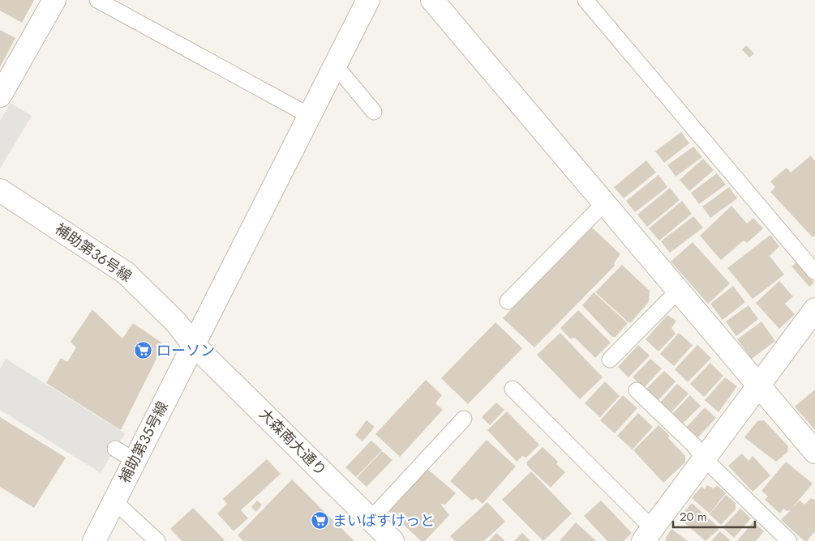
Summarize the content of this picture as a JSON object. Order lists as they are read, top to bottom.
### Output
{
  "streets": {
    "street": ["補助第36号線", "補助第35号線", "大森南大通り"]
  },
  "crossings": [
    ["補助第36号線", "補助第35号線"],
    ["補助第36号線", "大森南大通り"],
    ["補助第35号線", "大森南大通り"]
  ],
  "places": {
    "supermarket": ["ローソン", "まいばすけっと"]
  },
  "scale_bar": "20 m"
}
